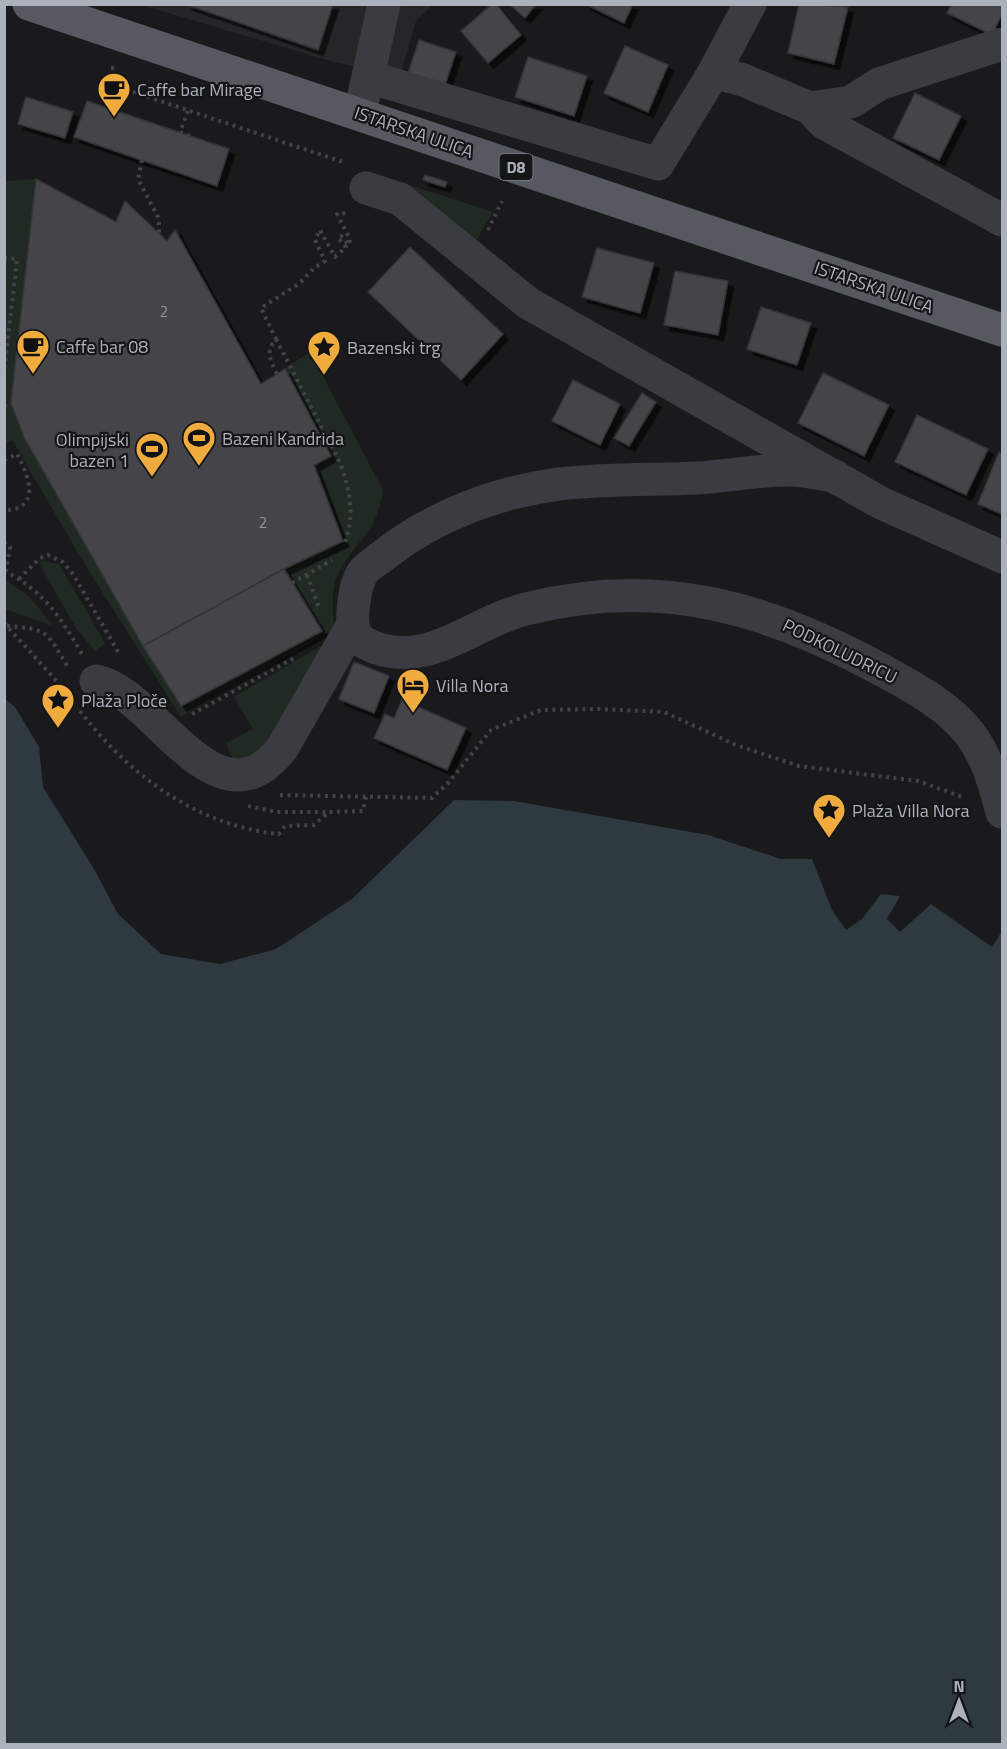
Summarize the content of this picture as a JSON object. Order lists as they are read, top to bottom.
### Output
{
  "streets": {
    "main road": ["ISTARSKA ULICA", "D8"],
    "street": ["PODKOLUDRICU"]
  },
  "places": {
    "cafe": ["Caffe bar Mirage", "Caffe bar 08"],
    "place": ["Bazenski trg", "Plaža Ploče", "Plaža Villa Nora"],
    "sports": ["Bazeni Kandrida", "Olimpijski bazen 1"],
    "hotel": ["Villa Nora"]
  },
  "house_numbers": ["2", "2"],
  "north": "top"
}
